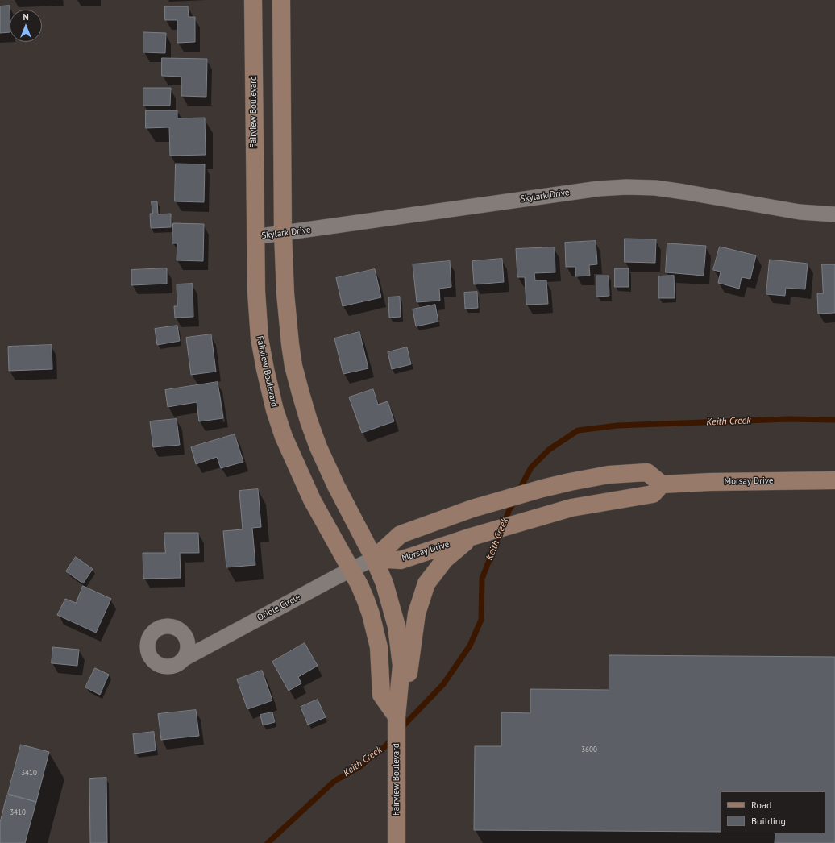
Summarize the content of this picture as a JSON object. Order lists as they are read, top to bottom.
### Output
{
  "streets": {
    "street": [
      "Fairview Boulevard",
      "Skylark Drive",
      "Morsay Drive",
      "Oriole Circle"
    ]
  },
  "crossings": [
    ["Fairview Boulevard", "Skylark Drive"],
    ["Fairview Boulevard", "Morsay Drive"],
    ["Fairview Boulevard", "Oriole Circle"],
    ["Morsay Drive", "Oriole Circle"]
  ],
  "water": ["Keith Creek"],
  "house_numbers": ["3600", "3410", "3410"],
  "legend": ["Road", "Building"],
  "north": "top"
}
